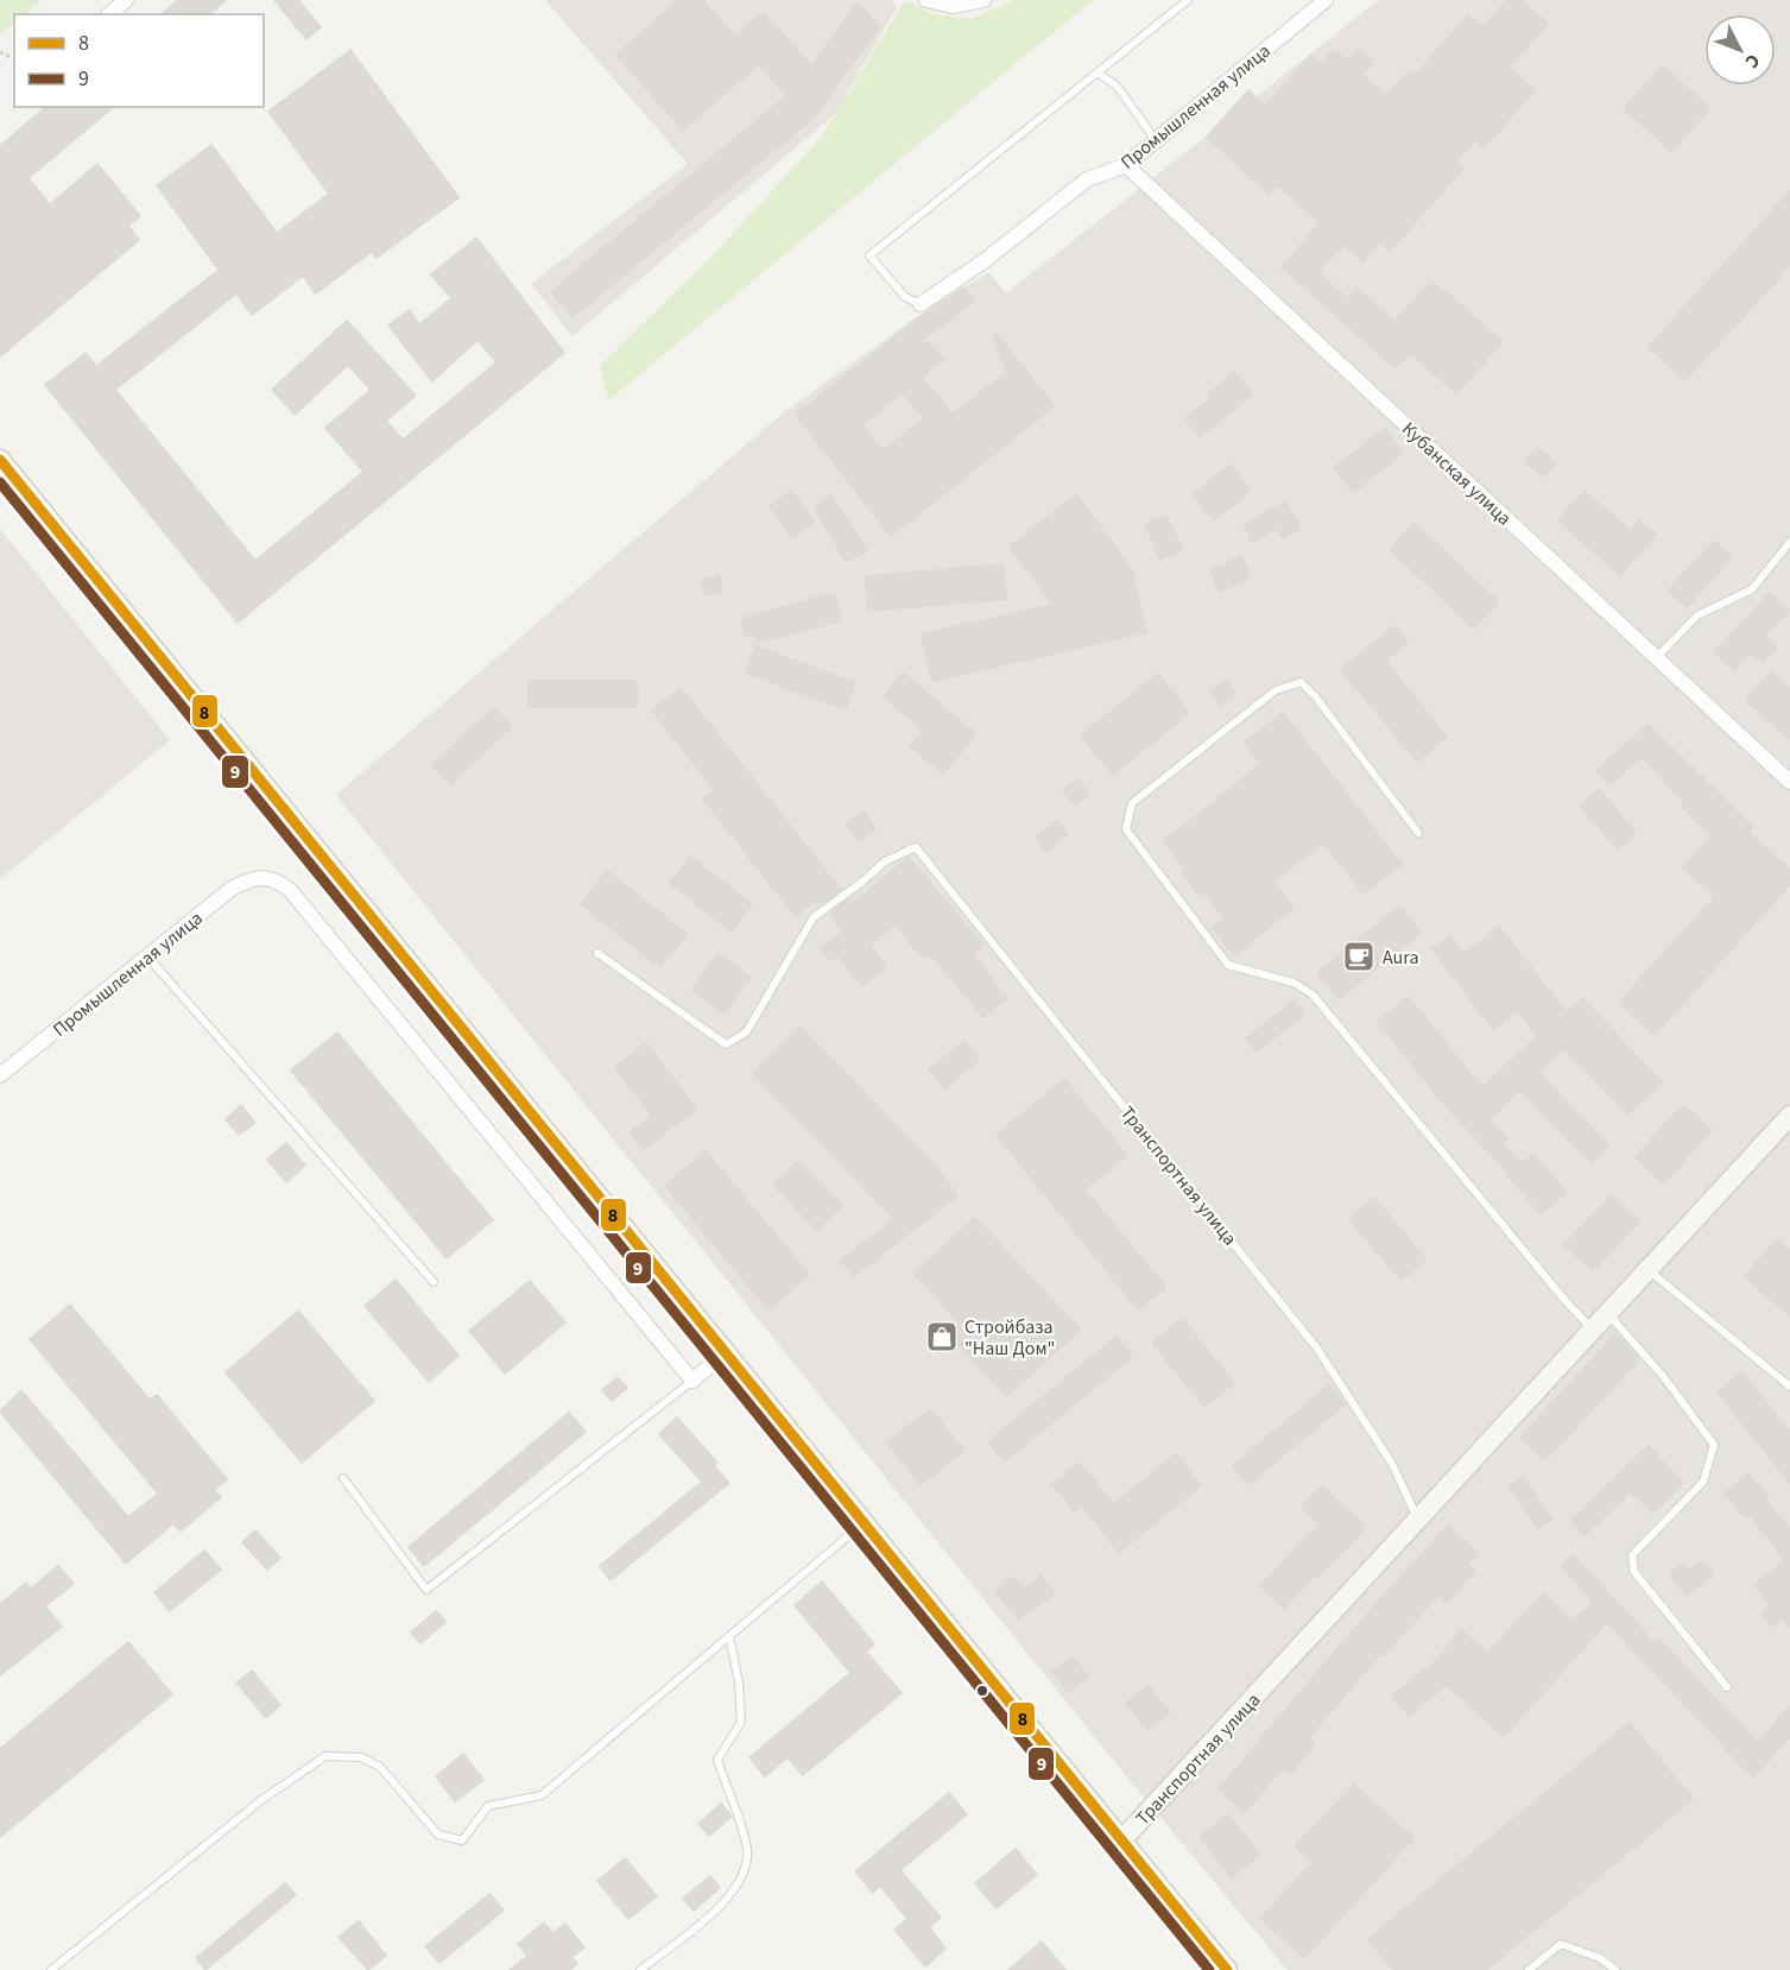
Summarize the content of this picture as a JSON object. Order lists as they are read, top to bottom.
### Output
{
  "streets": {
    "street": ["Промышленная улица", "Кубанская улица", "Транспортная улица"]
  },
  "crossings": [
    ["Промышленная улица", "Кубанская улица"]
  ],
  "places": {
    "cafe": ["Aura"],
    "shop": ["Стройбаза \"Наш Дом\""]
  },
  "lines": ["transit line 8", "transit line 9"],
  "legend": ["8", "9"],
  "north": "bottom right"
}
